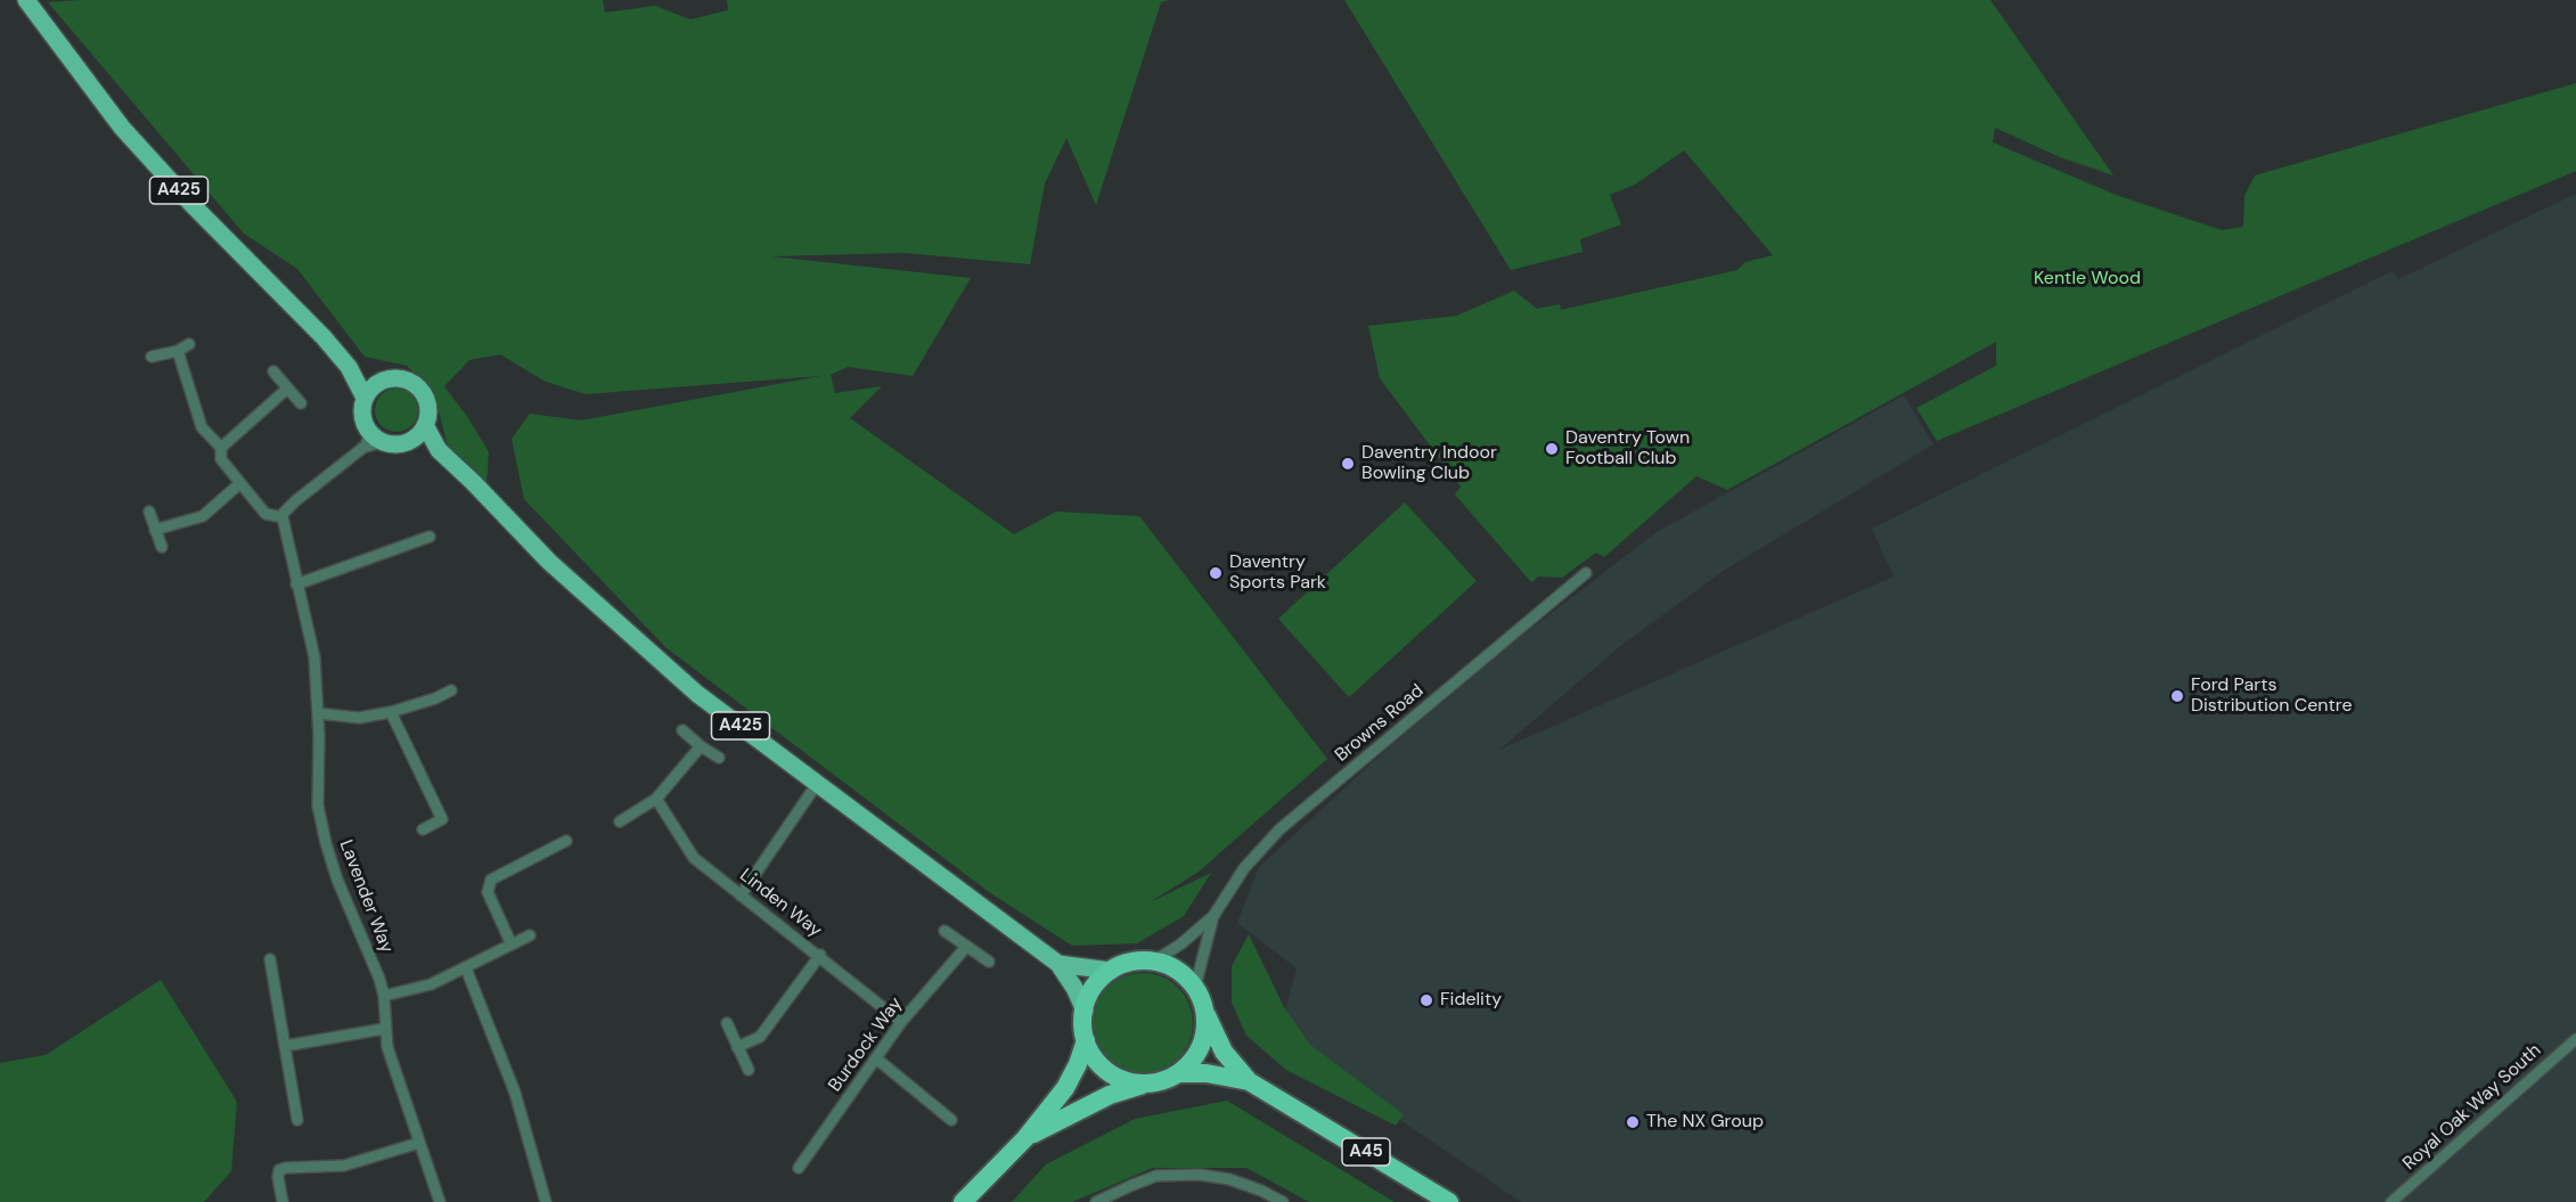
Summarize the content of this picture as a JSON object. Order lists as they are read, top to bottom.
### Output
{
  "streets": {
    "highway": ["A45"],
    "main road": ["A425"],
    "street": [
      "Browns Road",
      "Lavender Way",
      "Linden Way",
      "Burdock Way",
      "Royal Oak Way South"
    ]
  },
  "crossings": [
    ["Browns Road", "A45"],
    ["Linden Way", "Burdock Way"]
  ],
  "parks": ["Kentle Wood"],
  "places": [
    "Daventry Town Football Club",
    "Daventry Indoor Bowling Club",
    "Daventry Sports Park",
    "Ford Parts Distribution Centre",
    "Fidelity",
    "The NX Group"
  ]
}
